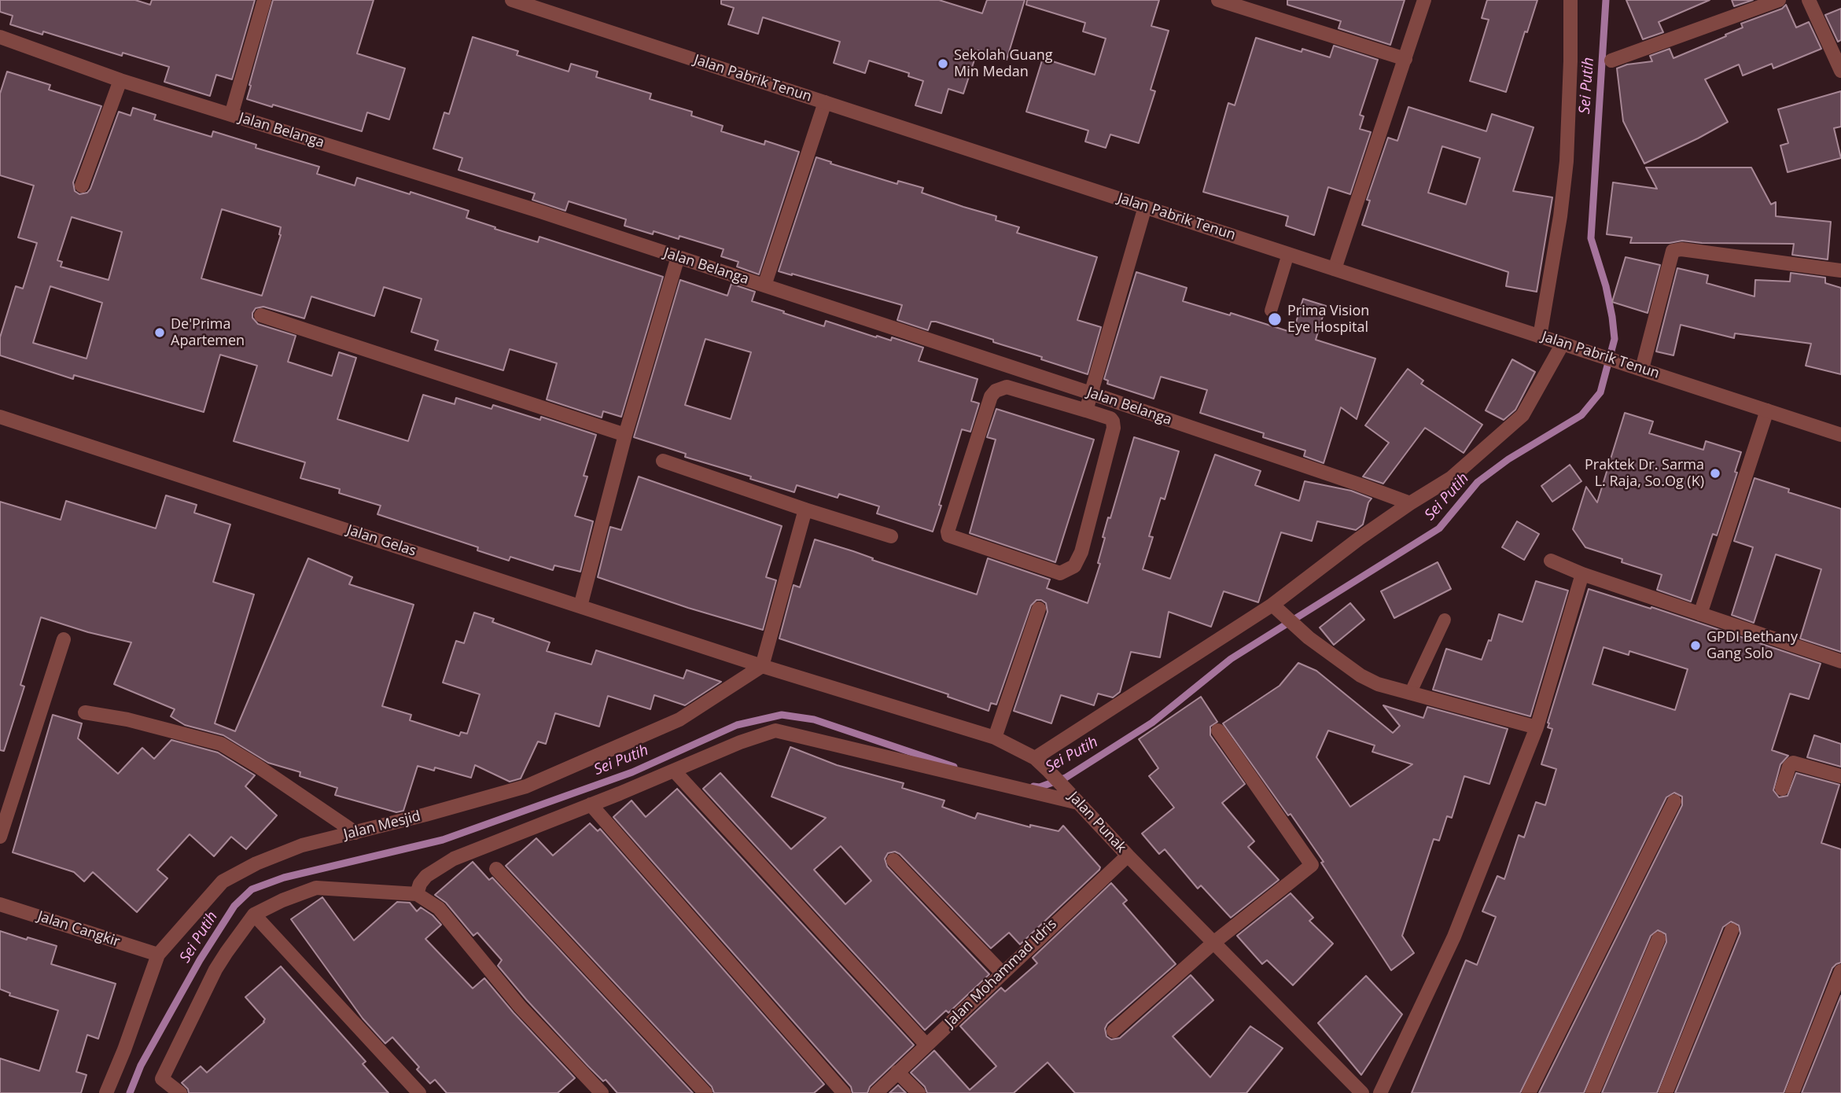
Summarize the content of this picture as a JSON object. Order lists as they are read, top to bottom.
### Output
{
  "streets": {
    "street": [
      "Jalan Pabrik Tenun",
      "Jalan Belanga",
      "Jalan Gelas",
      "Jalan Punak",
      "Jalan Mesjid",
      "Jalan Cangkir",
      "Jalan Mohammad Idris"
    ]
  },
  "crossings": [
    ["Jalan Gelas", "Jalan Punak"],
    ["Jalan Gelas", "Jalan Mesjid"],
    ["Jalan Punak", "Jalan Mesjid"],
    ["Jalan Punak", "Jalan Mohammad Idris"],
    ["Jalan Mesjid", "Jalan Cangkir"]
  ],
  "water": ["Sei Putih"],
  "places": [
    "Sekolah Guang Min Medan",
    "Prima Vision Eye Hospital",
    "De'Prima Apartemen",
    "Praktek Dr. Sarma L. Raja, So.Og (K)",
    "GPDI Bethany Gang Solo"
  ]
}
